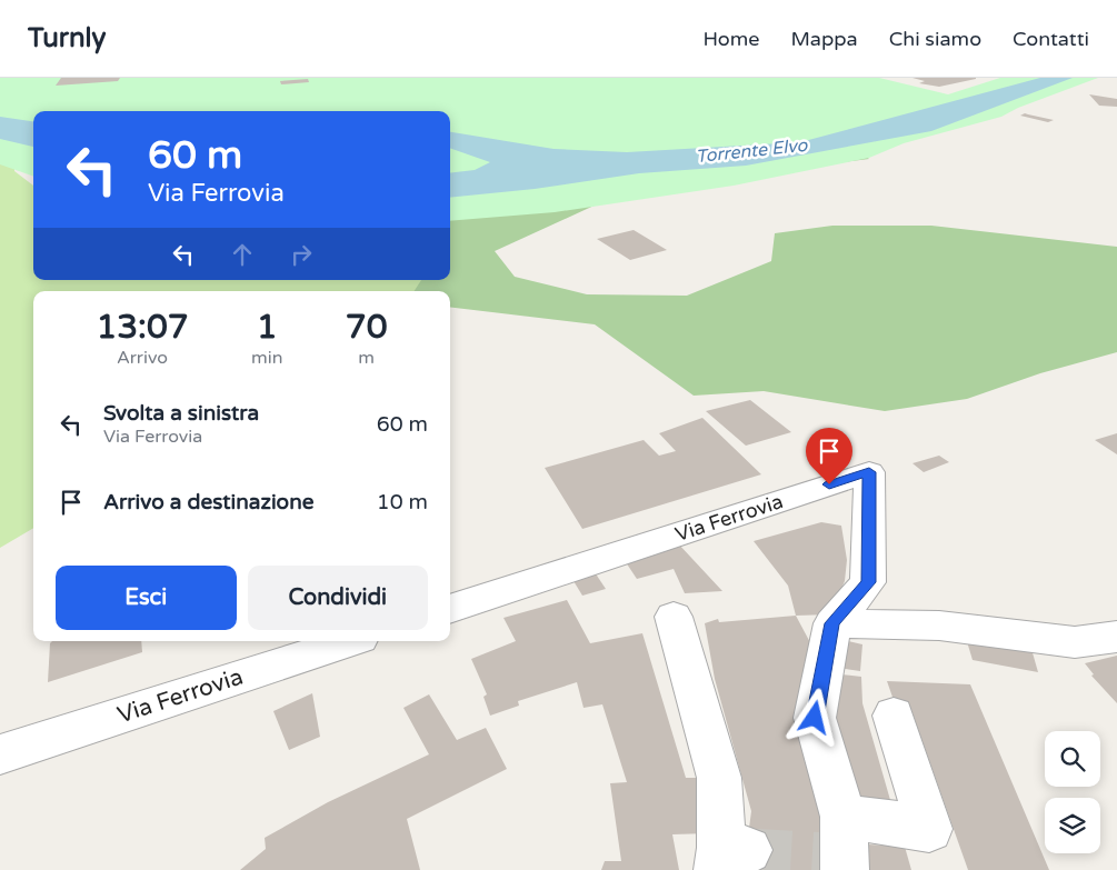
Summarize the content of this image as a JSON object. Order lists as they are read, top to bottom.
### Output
{
  "streets": {
    "street": ["Via Ferrovia"]
  },
  "water": ["Torrente Elvo"],
  "page": {
    "header": "Turnly",
    "nav": [
      "Home",
      "Mappa",
      "Chi siamo",
      "Contatti"
    ],
    "turn": ["60 m", "Via Ferrovia"],
    "eta": [
      "13:07",
      "Arrivo",
      "1",
      "min",
      "70",
      "m"
    ],
    "list": [
      {
        "name": "Svolta a sinistra",
        "note": "Via Ferrovia",
        "value": "60 m"
      },
      {
        "name": "Arrivo a destinazione",
        "value": "10 m"
      }
    ],
    "buttons": ["Esci", "Condividi"]
  }
}
